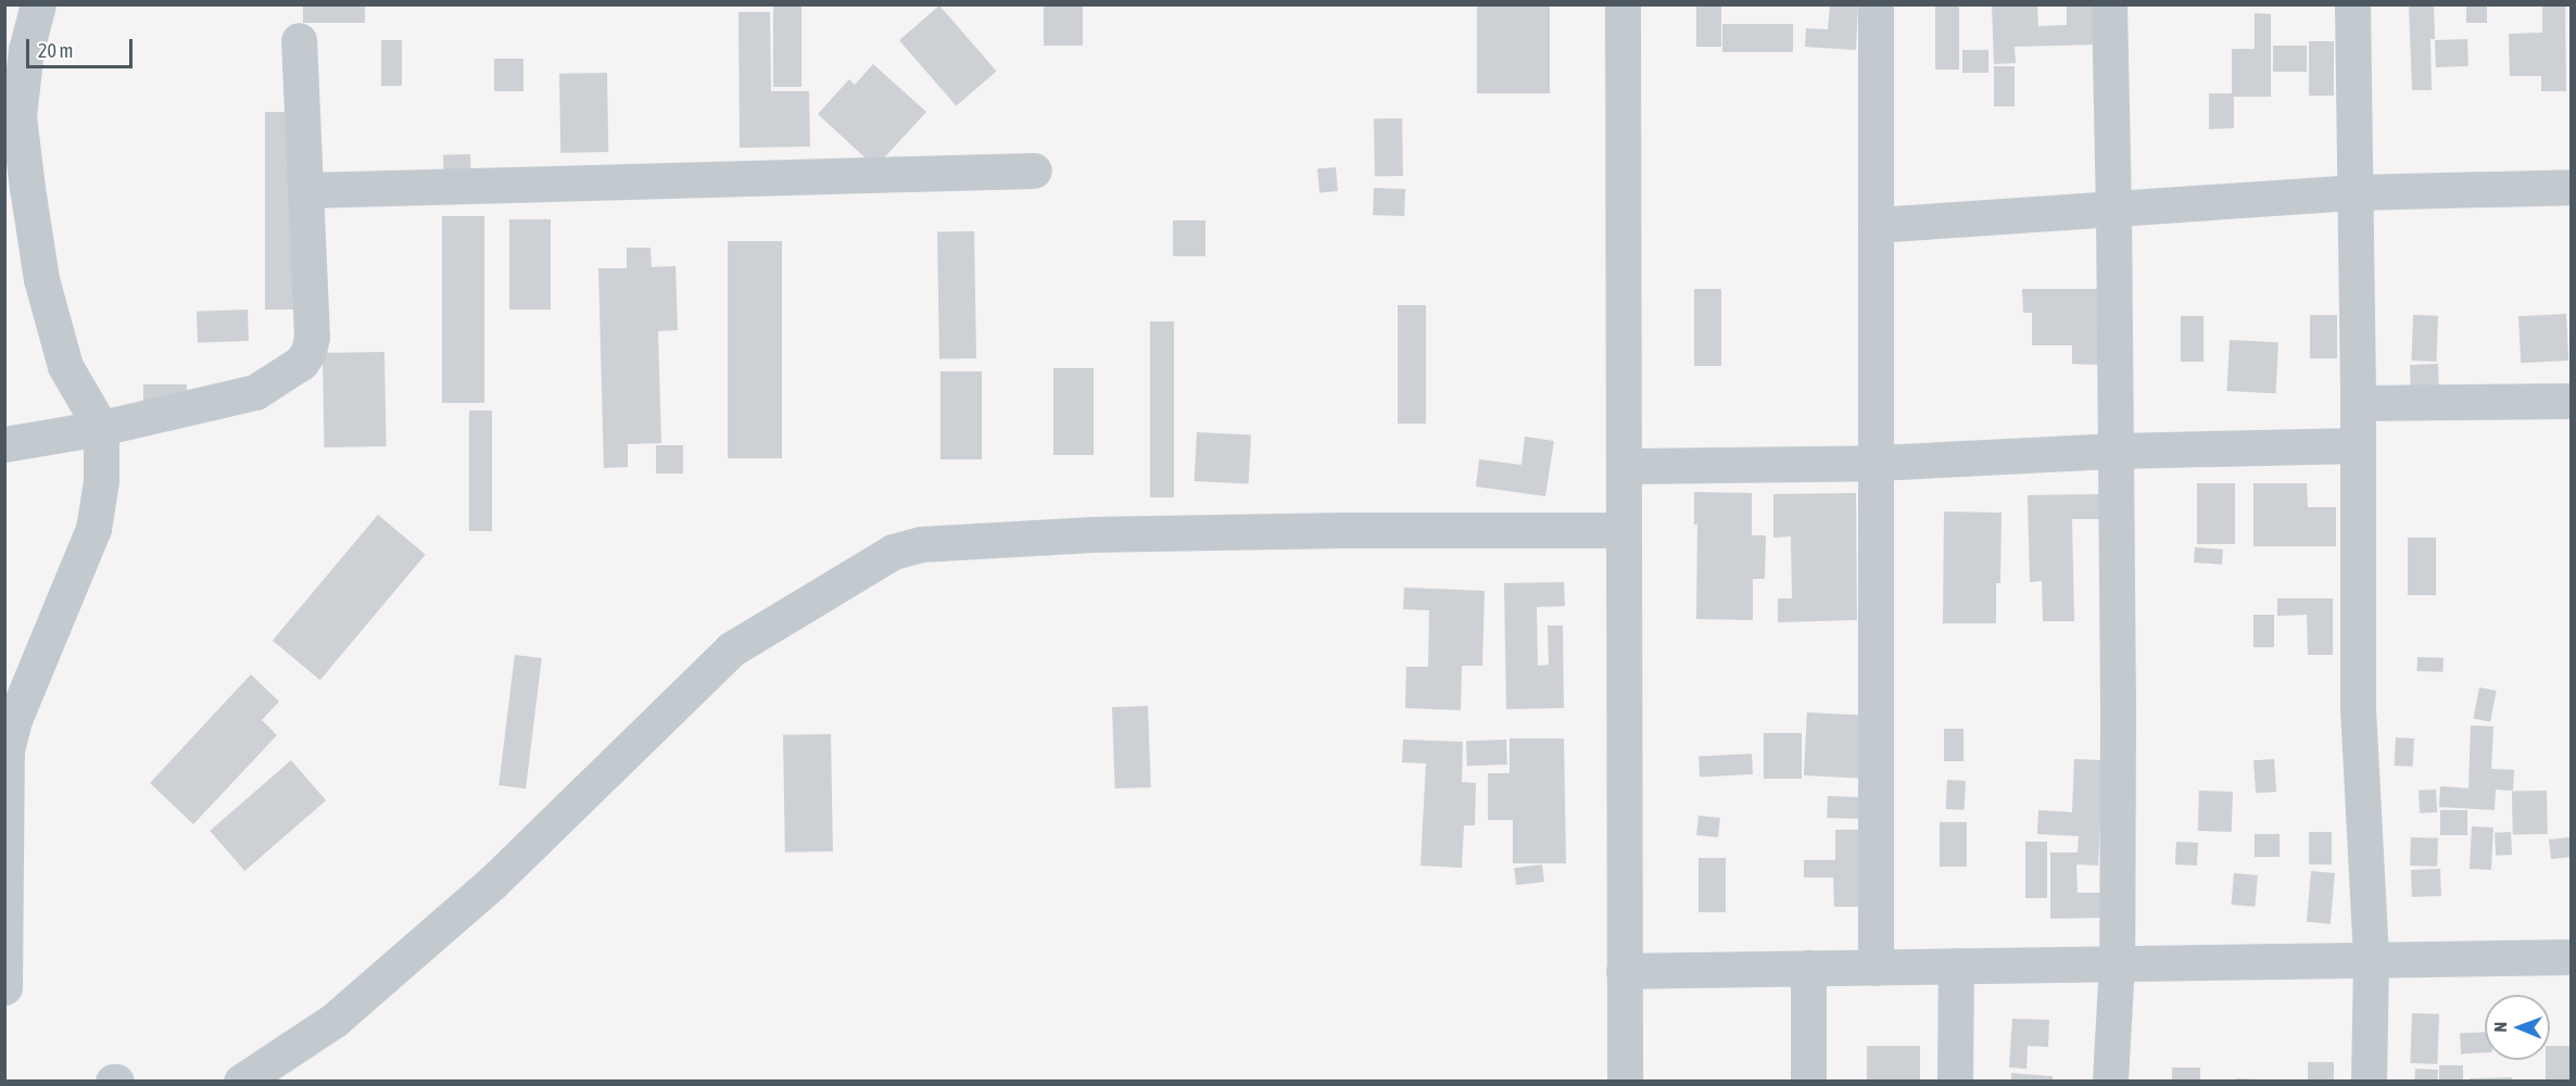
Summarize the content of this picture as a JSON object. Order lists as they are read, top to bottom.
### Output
{
  "scale_bar": "20 m",
  "north": "left"
}
